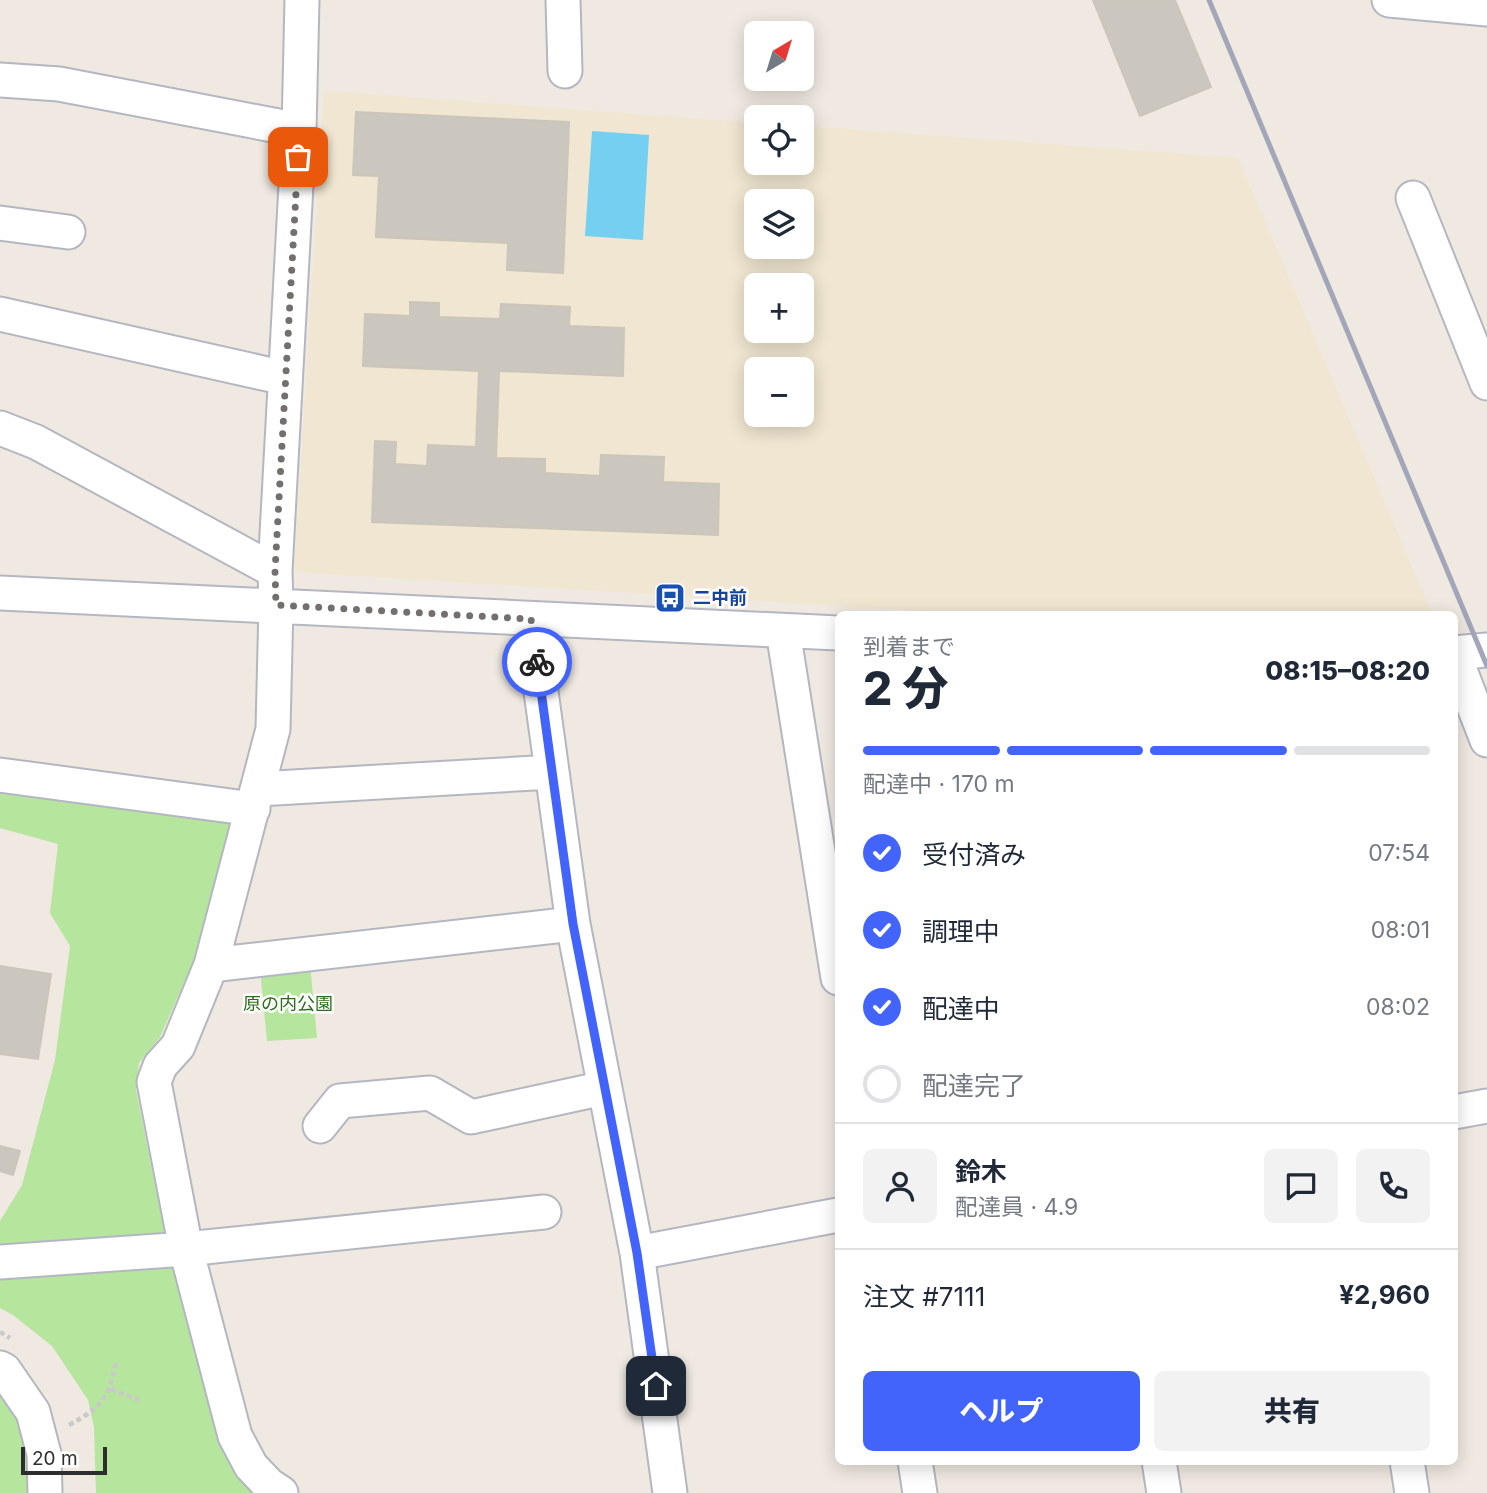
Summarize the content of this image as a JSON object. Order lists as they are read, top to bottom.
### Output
{
  "parks": ["原の内公園"],
  "places": {
    "bus stop": ["二中前"]
  },
  "scale_bar": "20 m",
  "north": "top right",
  "page": {
    "map_buttons": ["+", "−"],
    "heading": ["2 分", "到着まで", "08:15–08:20"],
    "panel": [
      "鈴木",
      "配達員 · 4.9",
      "注文 #7111",
      "¥2,960"
    ],
    "bar": "配達中 · 170 m",
    "list": [
      ["受付済み", "07:54"],
      ["調理中", "08:01"],
      ["配達中", "08:02"],
      "配達完了"
    ],
    "buttons": ["ヘルプ", "共有"],
    "scale": "20 m"
  }
}
